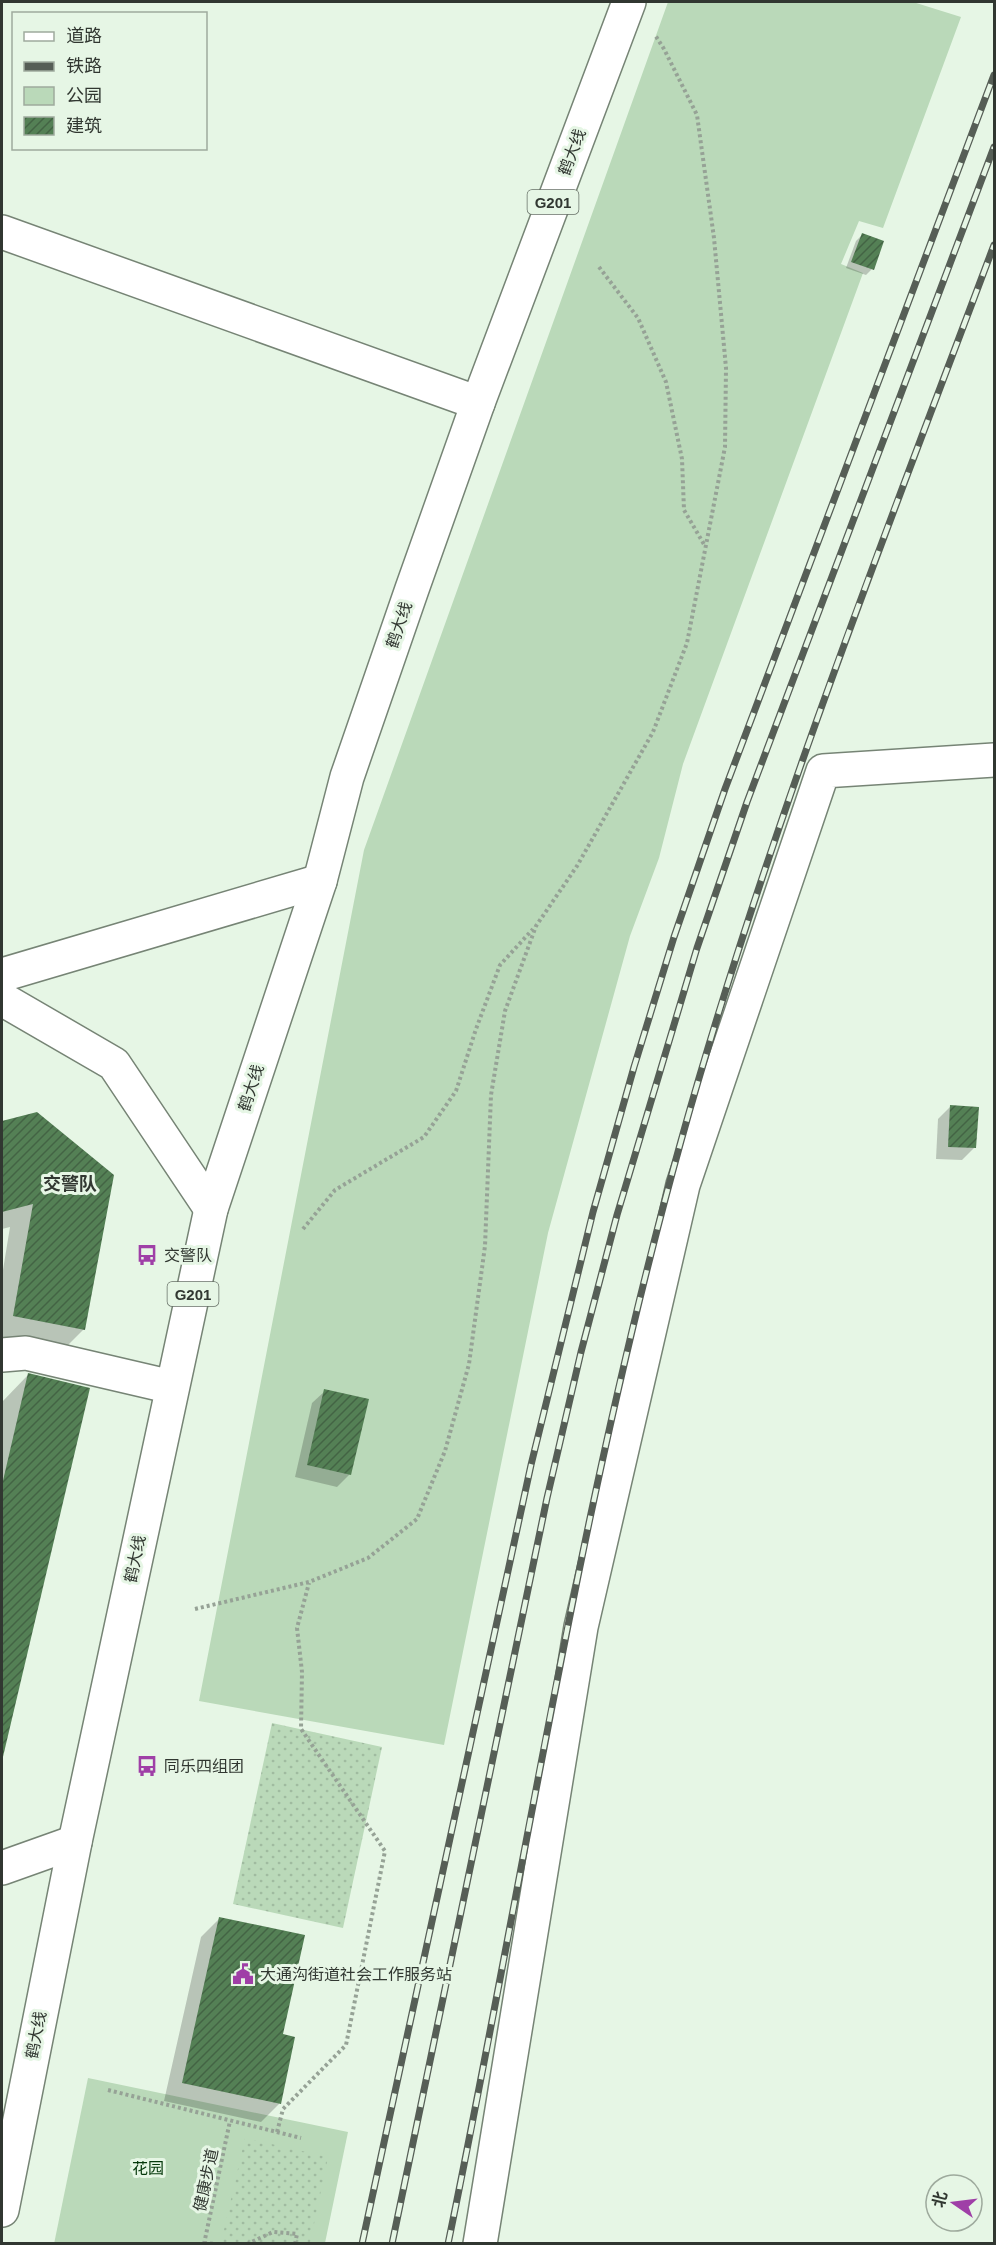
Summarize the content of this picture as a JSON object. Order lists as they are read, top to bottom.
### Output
{
  "streets": {
    "main road": ["鹤大线", "G201"],
    "path": ["健康步道"]
  },
  "districts": ["交警队"],
  "parks": ["花园"],
  "places": {
    "bus stop": ["交警队", "同乐四组团"],
    "public building": ["大通沟街道社会工作服务站"]
  },
  "legend": [
    "道路",
    "铁路",
    "公园",
    "建筑"
  ],
  "north": "left"
}
